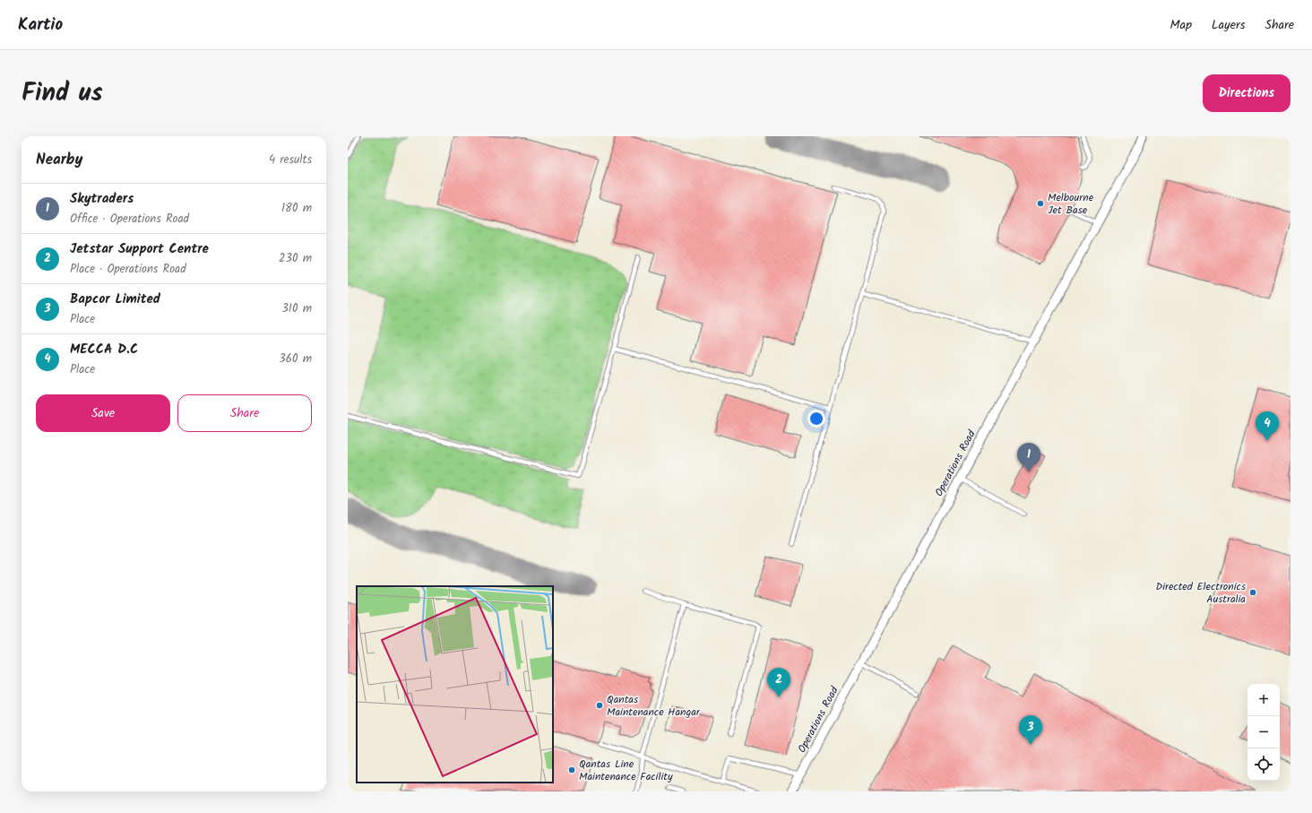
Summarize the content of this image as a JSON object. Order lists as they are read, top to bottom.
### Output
{
  "streets": {
    "street": ["Operations Road"]
  },
  "places": [
    "Melbourne Jet Base",
    "Directed Electronics Australia",
    "Qantas Maintenance Hangar",
    "Qantas Line Maintenance Facility"
  ],
  "page": {
    "header": "Kartio",
    "nav": ["Map", "Layers", "Share"],
    "title": "Find us",
    "buttons": [
      "Directions",
      ["Save", "Share"]
    ],
    "heading": ["Nearby", "4 results"],
    "list": [
      {
        "mark": "1",
        "name": "Skytraders",
        "note": "Office · Operations Road",
        "value": "180 m"
      },
      {
        "mark": "2",
        "name": "Jetstar Support Centre",
        "note": "Place · Operations Road",
        "value": "230 m"
      },
      {
        "mark": "3",
        "name": "Bapcor Limited",
        "note": "Place",
        "value": "310 m"
      },
      {
        "mark": "4",
        "name": "MECCA D.C",
        "note": "Place",
        "value": "360 m"
      }
    ],
    "pins": [
      "4",
      "1",
      "2",
      "3"
    ],
    "map_buttons": ["+", "−"]
  }
}
